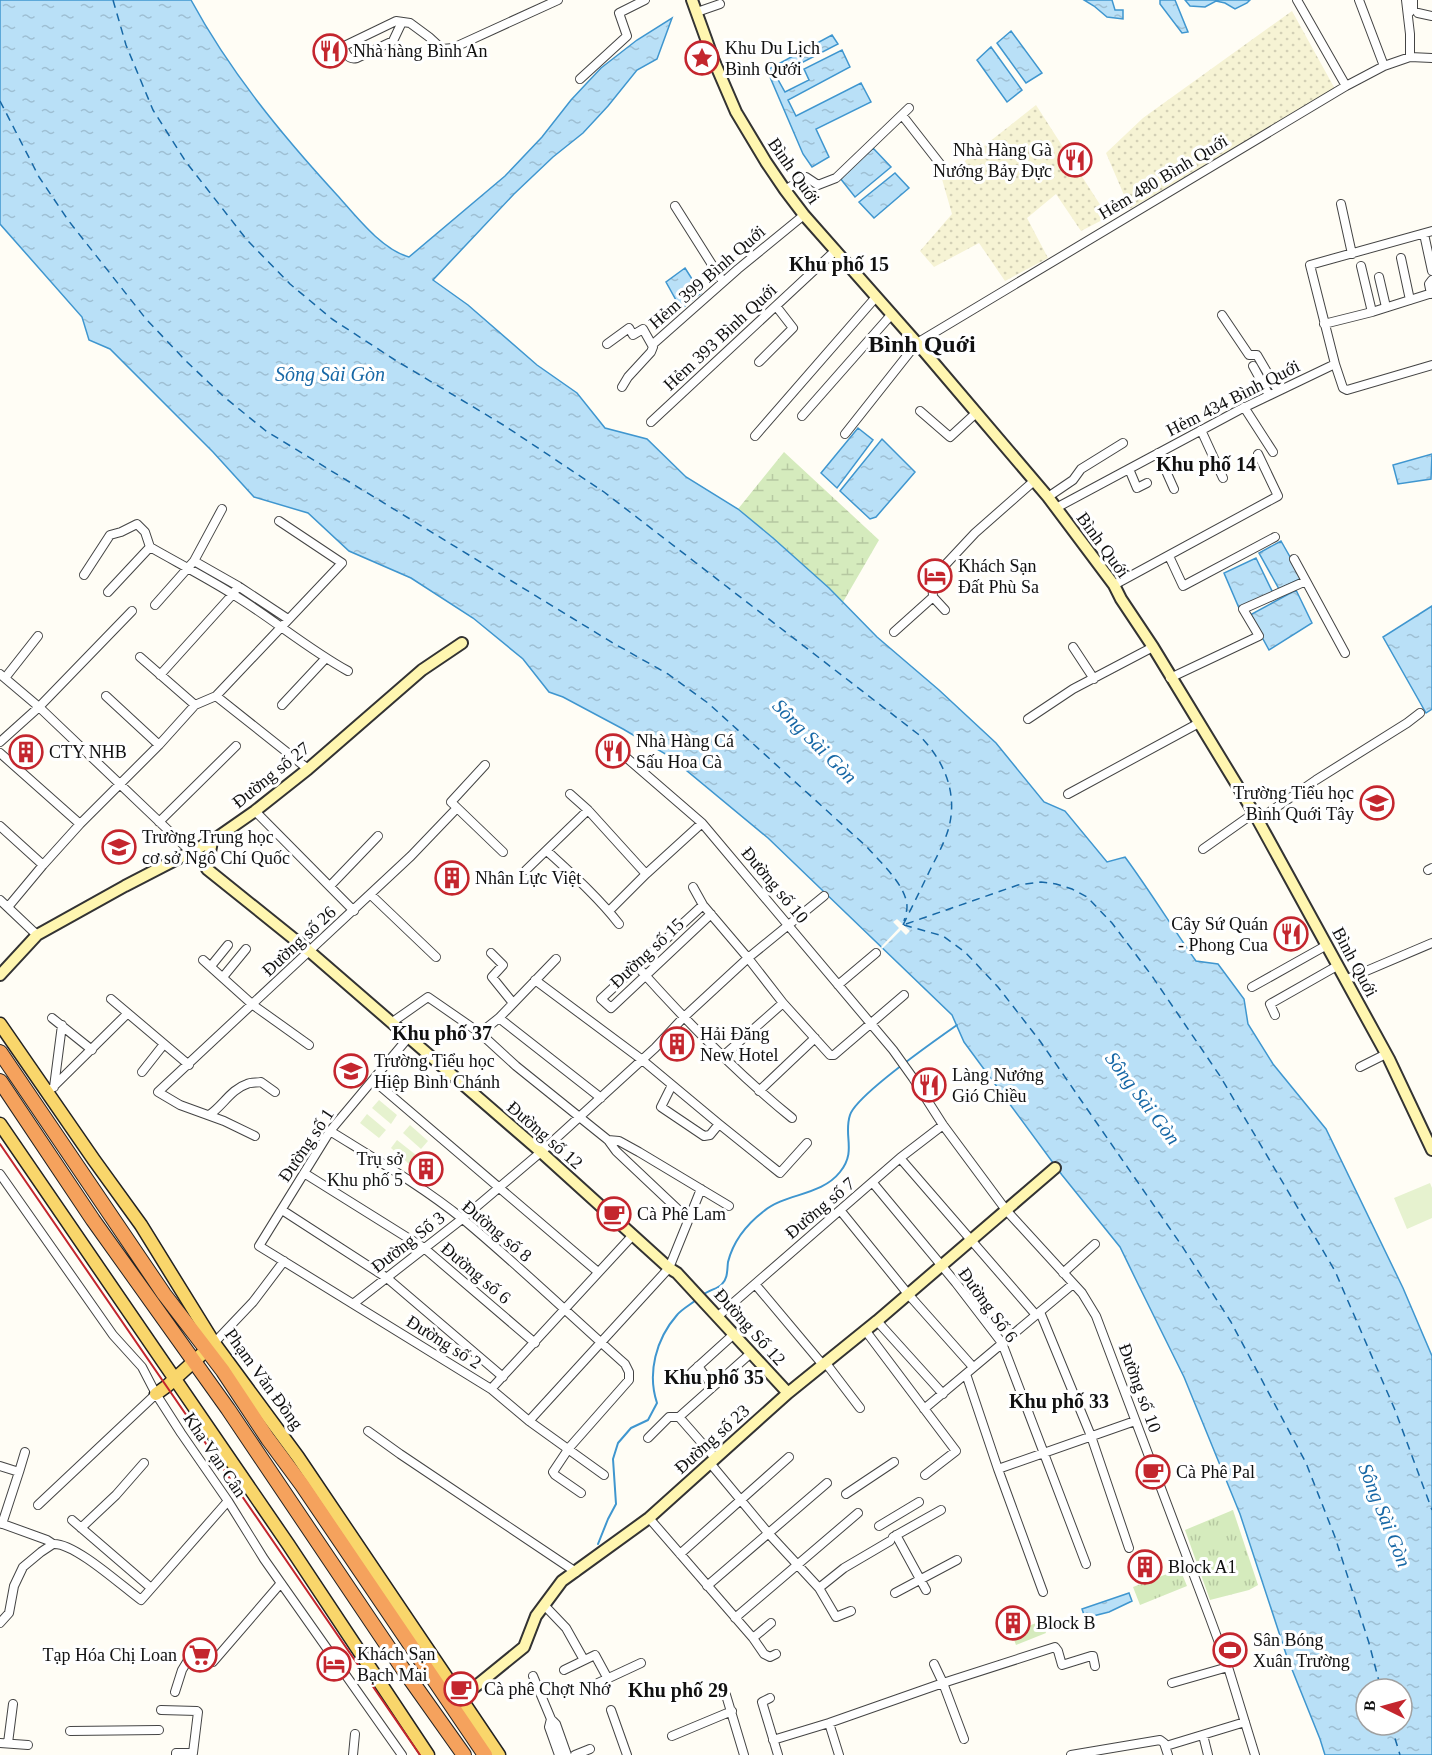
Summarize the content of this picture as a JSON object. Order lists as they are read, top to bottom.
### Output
{
  "streets": {
    "highway": ["Phạm Văn Đồng"],
    "street": [
      "Bình Quới",
      "Hẻm 480 Bình Quới",
      "Hẻm 399 Bình Quới",
      "Hẻm 393 Bình Quới",
      "Hẻm 434 Bình Quới",
      "Đường số 27",
      "Đường số 10",
      "Đường số 26",
      "Đường số 15",
      "Đường số 12",
      "Đường số 1",
      "Đường số 7",
      "Đường số 8",
      "Đường Số 3",
      "Đường số 6",
      "Đường Số 6",
      "Đường Số 12",
      "Đường số 2",
      "Đường số 23",
      "Kha Vạn Cân"
    ]
  },
  "crossings": [
    ["Bình Quới", "Hẻm 480 Bình Quới"],
    ["Bình Quới", "Hẻm 399 Bình Quới"],
    ["Bình Quới", "Hẻm 393 Bình Quới"],
    ["Bình Quới", "Hẻm 434 Bình Quới"],
    ["Đường số 27", "Đường số 12"],
    ["Đường số 10", "Đường số 7"],
    ["Đường số 10", "Đường Số 3"],
    ["Đường số 10", "Đường số 23"],
    ["Đường số 26", "Đường số 12"],
    ["Đường số 12", "Đường số 1"],
    ["Đường số 12", "Đường Số 3"],
    ["Đường số 12", "Đường Số 12"],
    ["Đường số 1", "Đường số 8"],
    ["Đường số 1", "Đường số 6"],
    ["Đường số 1", "Đường số 2"],
    ["Đường số 7", "Đường Số 6"],
    ["Đường số 7", "Đường Số 12"],
    ["Đường số 8", "Đường Số 3"],
    ["Đường số 8", "Đường số 2"],
    ["Đường Số 3", "Đường số 6"],
    ["Đường Số 3", "Đường số 2"],
    ["Đường Số 6", "Đường số 23"],
    ["Đường Số 12", "Đường số 23"],
    ["Phạm Văn Đồng", "Đường số 23"]
  ],
  "districts": [
    "Khu phố 15",
    "Bình Quới",
    "Khu phố 14",
    "Khu phố 37",
    "Khu phố 35",
    "Khu phố 33",
    "Khu phố 29"
  ],
  "water": ["Sông Sài Gòn"],
  "places": {
    "restaurant": [
      "Nhà hàng Bình An",
      "Nhà Hàng Gà Nướng Bảy Đực",
      "Nhà Hàng Cá Sấu Hoa Cà",
      "Cây Sứ Quán - Phong Cua",
      "Làng Nướng Gió Chiều"
    ],
    "place": ["Khu Du Lịch Bình Qưới"],
    "hotel": ["Khách Sạn Đất Phù Sa", "Khách Sạn Bạch Mai"],
    "building": [
      "CTY NHB",
      "Nhân Lực Việt",
      "Hải Đăng New Hotel",
      "Trụ sở Khu phố 5",
      "Block A1",
      "Block B"
    ],
    "school or university": ["Trường Tiểu học Bình Quới Tây", "Trường Trung học cơ sở Ngô Chí Quốc", "Trường Tiểu học Hiệp Bình Chánh"],
    "cafe": ["Cà Phê Lam", "Cà Phê Pal", "Cà phê Chợt Nhớ"],
    "sports": ["Sân Bóng Xuân Trường"],
    "supermarket": ["Tạp Hóa Chị Loan"]
  },
  "north": "left"
}
